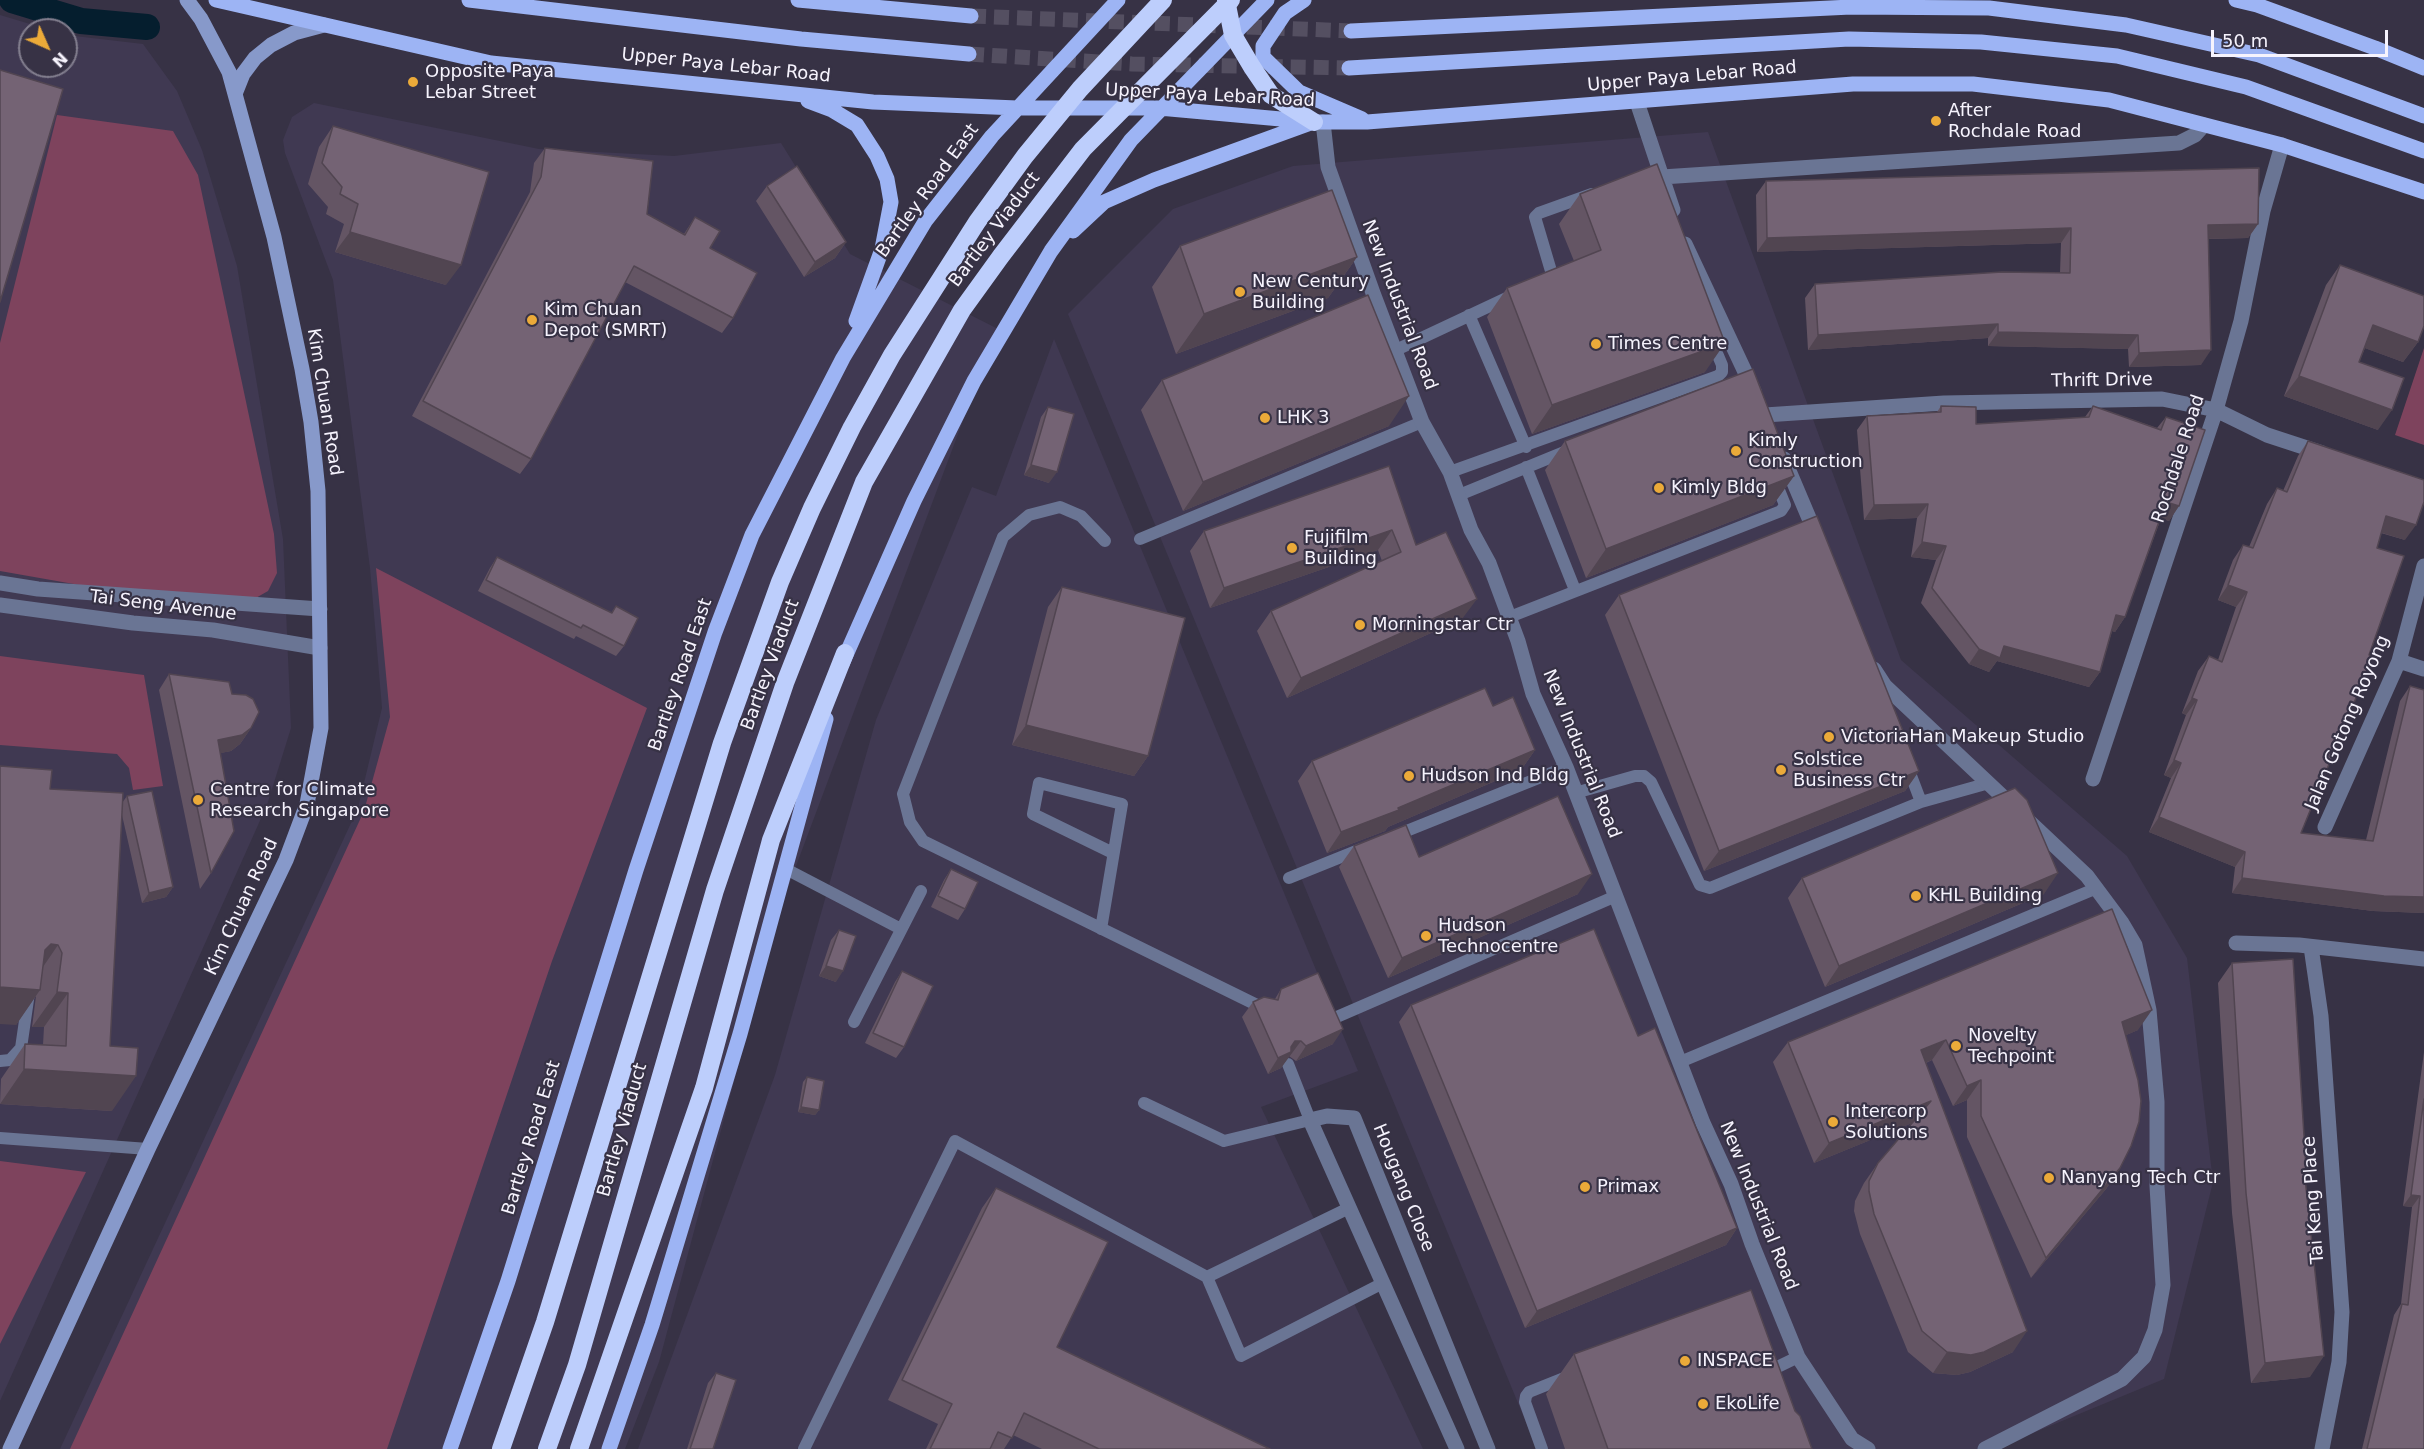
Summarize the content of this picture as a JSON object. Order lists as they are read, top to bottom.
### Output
{
  "streets": {
    "highway": ["Bartley Viaduct"],
    "main road": ["Upper Paya Lebar Road", "Bartley Road East", "Kim Chuan Road"],
    "street": [
      "New Industrial Road",
      "Thrift Drive",
      "Rochdale Road",
      "Tai Seng Avenue",
      "Jalan Gotong Royong",
      "Hougang Close",
      "Tai Keng Place"
    ]
  },
  "crossings": [
    ["Upper Paya Lebar Road", "Bartley Road East"],
    ["Upper Paya Lebar Road", "New Industrial Road"],
    ["Upper Paya Lebar Road", "Rochdale Road"],
    ["Thrift Drive", "Rochdale Road"],
    ["Kim Chuan Road", "Tai Seng Avenue"]
  ],
  "places": [
    "Opposite Paya Lebar Street",
    "After Rochdale Road",
    "New Century Building",
    "Kim Chuan Depot (SMRT)",
    "Times Centre",
    "LHK 3",
    "Kimly Construction",
    "Kimly Bldg",
    "Fujifilm Building",
    "Morningstar Ctr",
    "VictoriaHan Makeup Studio",
    "Solstice Business Ctr",
    "Hudson Ind Bldg",
    "Centre for Climate Research Singapore",
    "KHL Building",
    "Hudson Technocentre",
    "Novelty Techpoint",
    "Intercorp Solutions",
    "Nanyang Tech Ctr",
    "Primax",
    "INSPACE",
    "EkoLife"
  ],
  "scale_bar": "50 m",
  "north": "bottom right"
}
